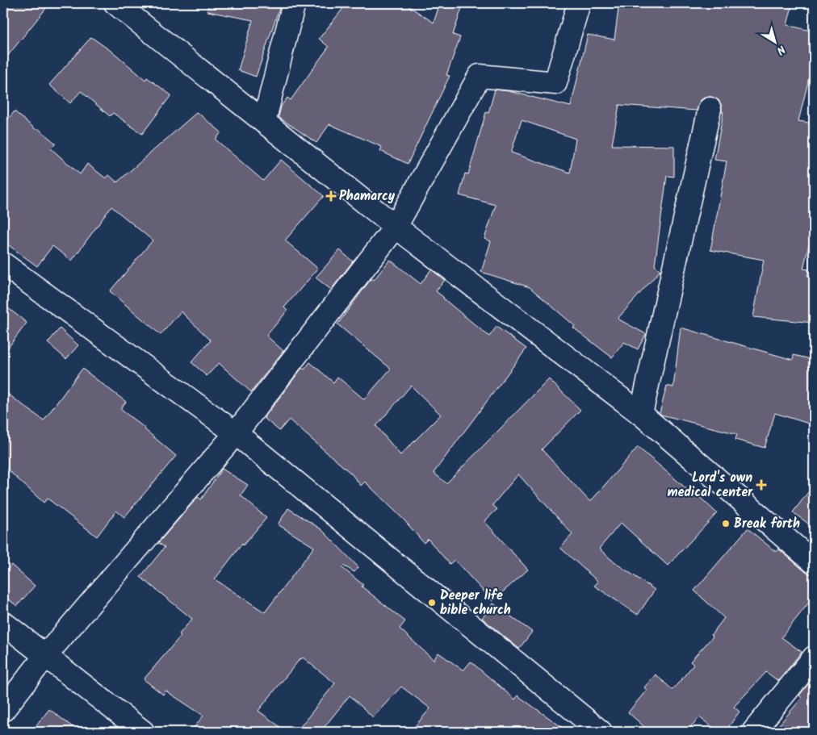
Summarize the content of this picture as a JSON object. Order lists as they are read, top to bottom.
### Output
{
  "places": {
    "health": ["Phamarcy", "Lord's own medical center"],
    "other": ["Break forth", "Deeper life bible church"]
  },
  "north": "bottom right"
}
